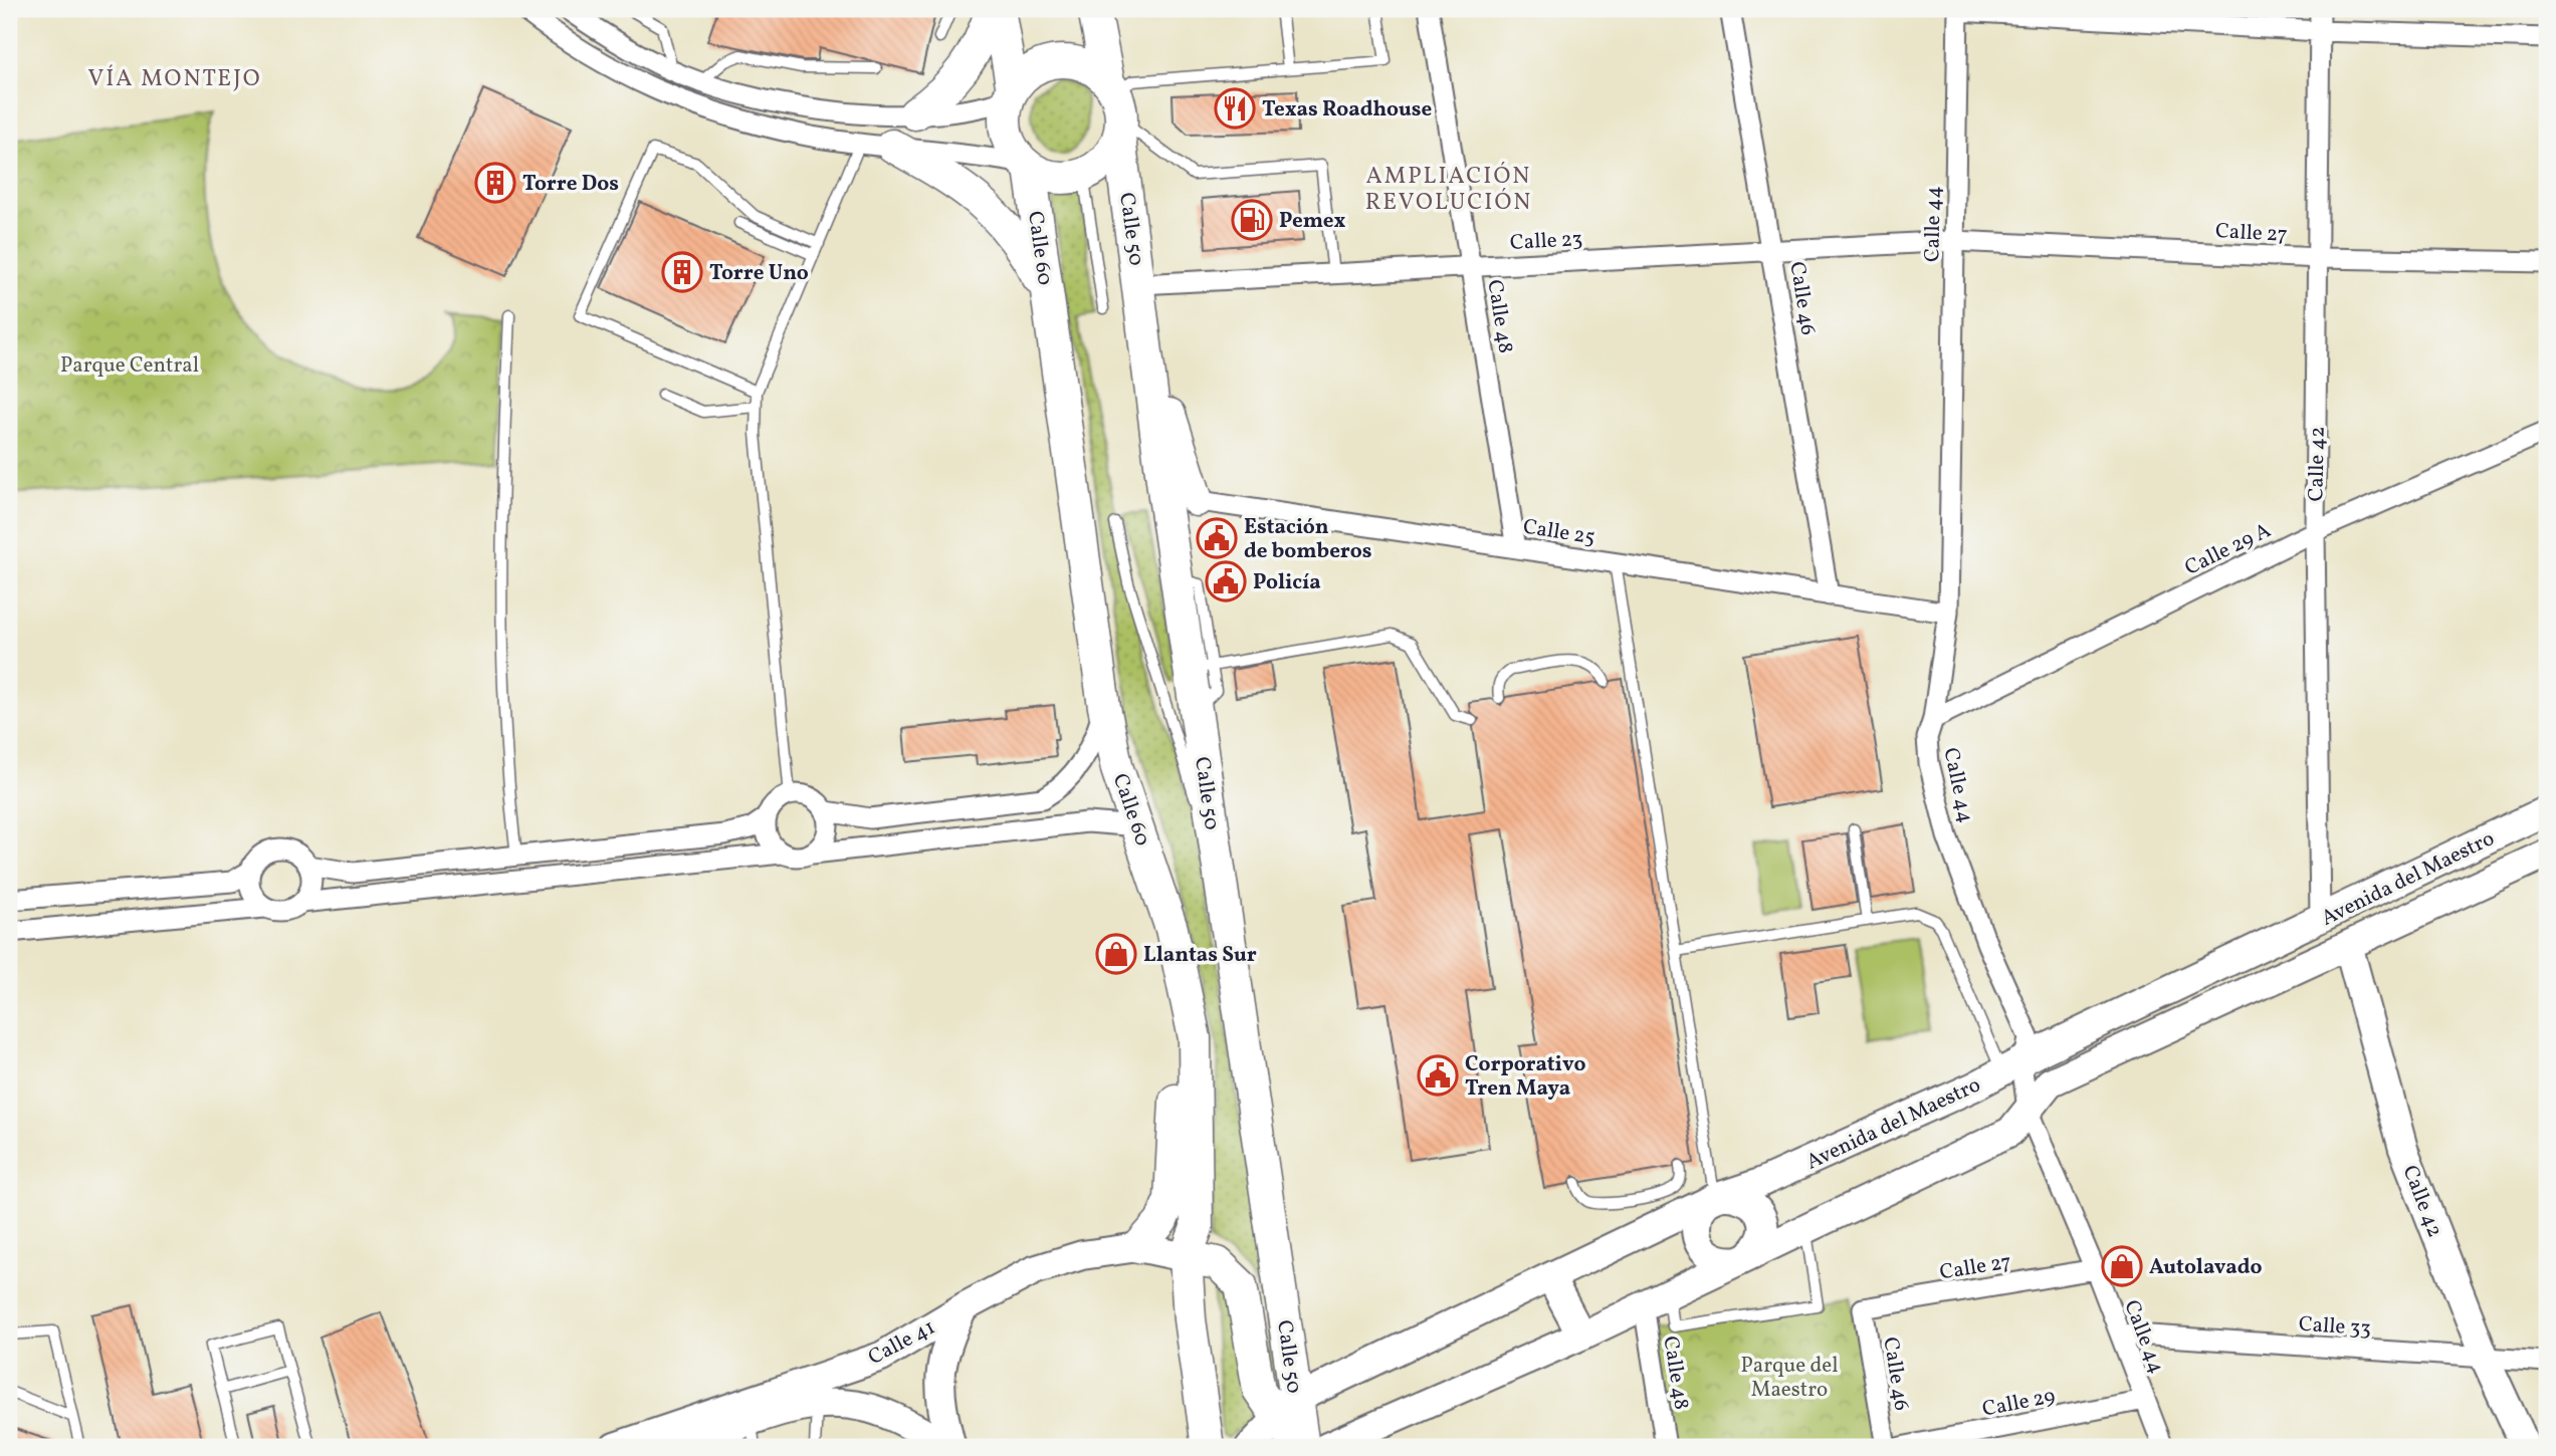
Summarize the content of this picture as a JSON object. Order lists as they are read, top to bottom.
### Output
{
  "streets": {
    "main road": ["Calle 50", "Calle 60"],
    "street": [
      "Calle 44",
      "Calle 27",
      "Calle 23",
      "Calle 46",
      "Calle 48",
      "Calle 42",
      "Calle 25",
      "Calle 29 A",
      "Avenida del Maestro",
      "Calle 33",
      "Calle 41",
      "Calle 29"
    ]
  },
  "crossings": [
    ["Calle 44", "Calle 27"],
    ["Calle 44", "Calle 23"],
    ["Calle 44", "Calle 25"],
    ["Calle 44", "Calle 29 A"],
    ["Calle 44", "Avenida del Maestro"],
    ["Calle 44", "Calle 33"],
    ["Calle 44", "Calle 29"],
    ["Calle 50", "Calle 23"],
    ["Calle 50", "Calle 60"],
    ["Calle 50", "Calle 25"],
    ["Calle 50", "Avenida del Maestro"],
    ["Calle 27", "Calle 23"],
    ["Calle 27", "Calle 46"],
    ["Calle 27", "Calle 42"],
    ["Calle 23", "Calle 46"],
    ["Calle 23", "Calle 48"],
    ["Calle 60", "Calle 41"],
    ["Calle 46", "Calle 25"],
    ["Calle 48", "Calle 25"],
    ["Calle 48", "Avenida del Maestro"],
    ["Calle 42", "Calle 29 A"],
    ["Calle 42", "Avenida del Maestro"],
    ["Calle 42", "Calle 33"]
  ],
  "districts": ["VÍA MONTEJO", "AMPLIACIÓN REVOLUCIÓN"],
  "parks": ["Parque Central", "Parque del Maestro"],
  "places": {
    "restaurant": ["Texas Roadhouse"],
    "building": ["Torre Dos", "Torre Uno"],
    "fuel station": ["Pemex"],
    "public building": ["Estación de bomberos", "Policía", "Corporativo Tren Maya"],
    "shop": ["Llantas Sur", "Autolavado"]
  }
}
